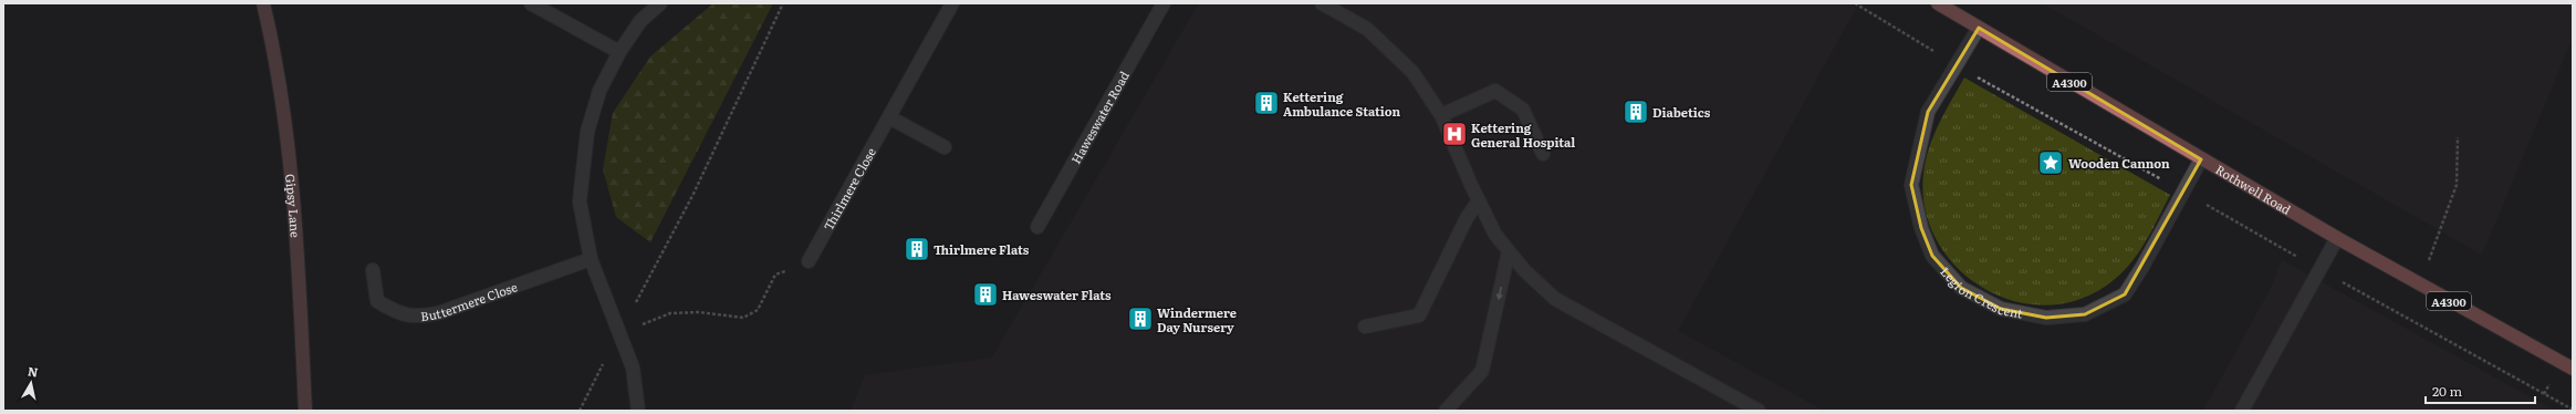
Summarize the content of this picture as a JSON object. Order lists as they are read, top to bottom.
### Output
{
  "streets": {
    "main road": ["A4300", "Rothwell Road", "Gipsy Lane"],
    "street": [
      "Haweswater Road",
      "Thirlmere Close",
      "Legion Crescent",
      "Buttermere Close"
    ]
  },
  "crossings": [
    ["Rothwell Road", "Legion Crescent"]
  ],
  "places": {
    "building": [
      "Kettering Ambulance Station",
      "Diabetics",
      "Thirlmere Flats",
      "Haweswater Flats",
      "Windermere Day Nursery"
    ],
    "hospital": ["Kettering General Hospital"],
    "place": ["Wooden Cannon"]
  },
  "scale_bar": "20 m",
  "north": "top"
}
